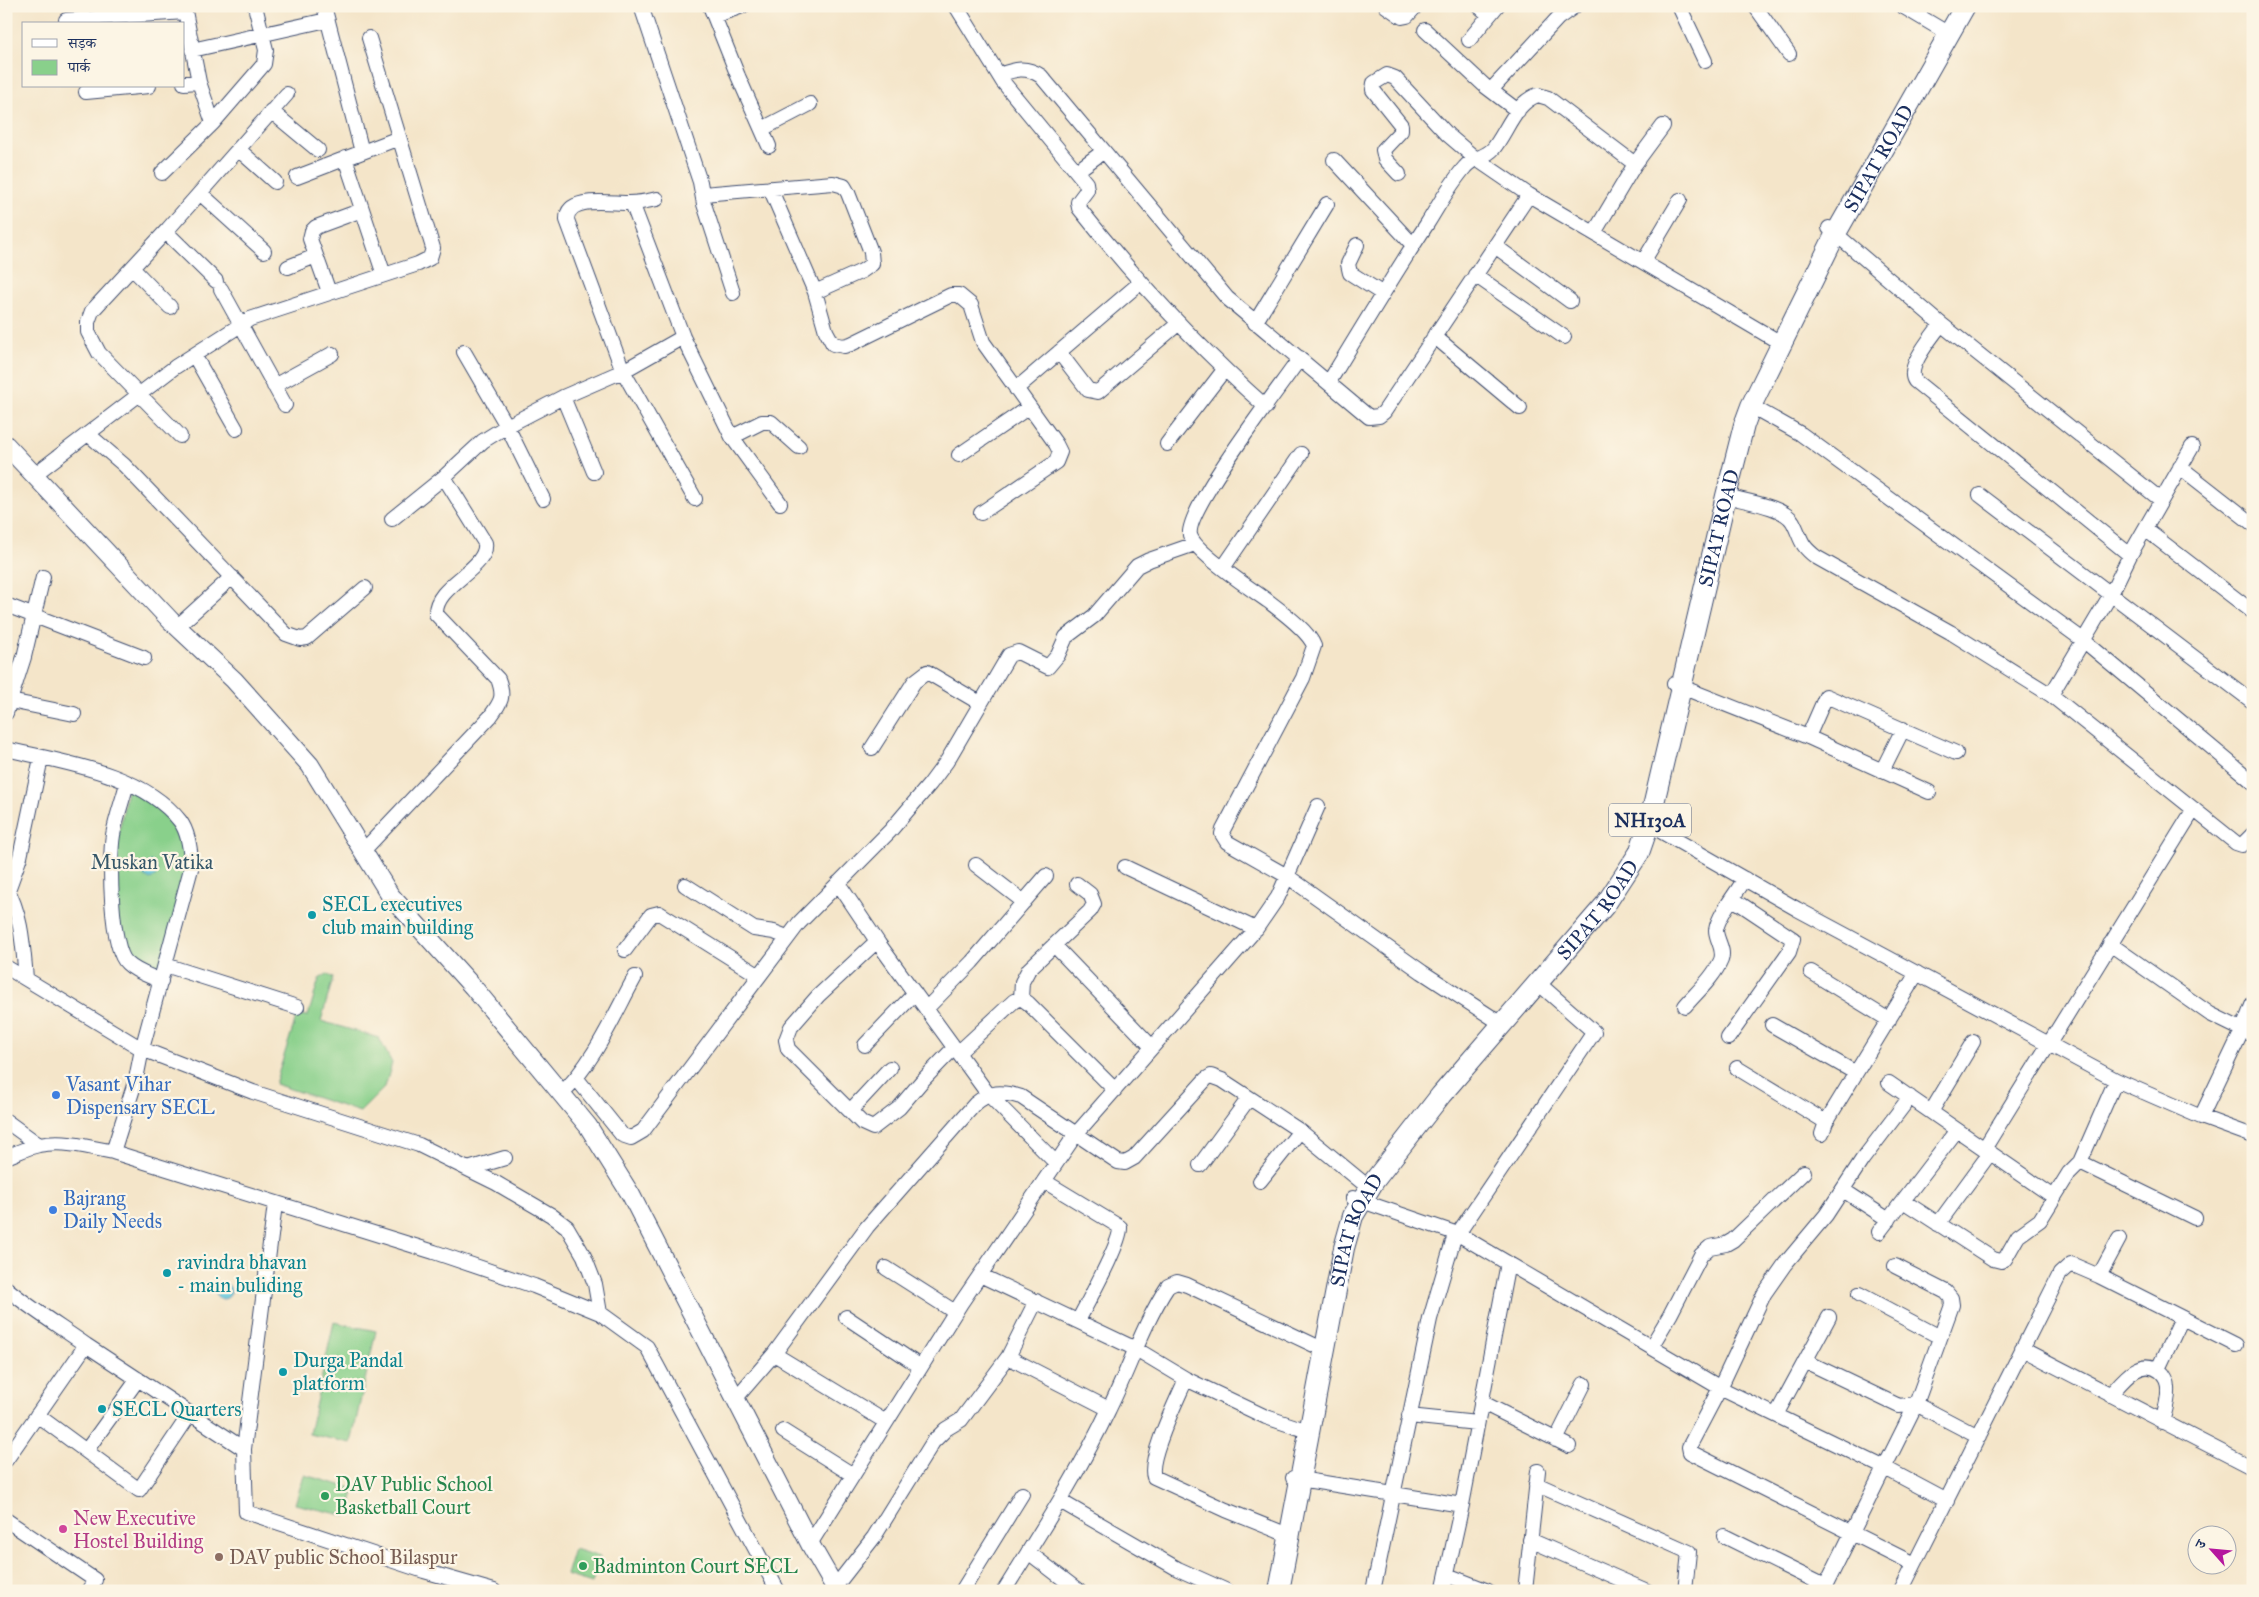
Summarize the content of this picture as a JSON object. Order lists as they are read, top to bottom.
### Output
{
  "streets": {
    "highway": ["SIPAT ROAD", "NH130A"]
  },
  "parks": ["Muskan Vatika"],
  "places": [
    "SECL executives club main building",
    "Vasant Vihar Dispensary SECL",
    "Bajrang Daily Needs",
    "ravindra bhavan - main buliding",
    "Durga Pandal platform",
    "SECL Quarters",
    "DAV Public School Basketball Court",
    "New Executive Hostel Building",
    "DAV public School Bilaspur",
    "Badminton Court SECL"
  ],
  "legend": ["सड़क", "पार्क"],
  "north": "top left"
}
